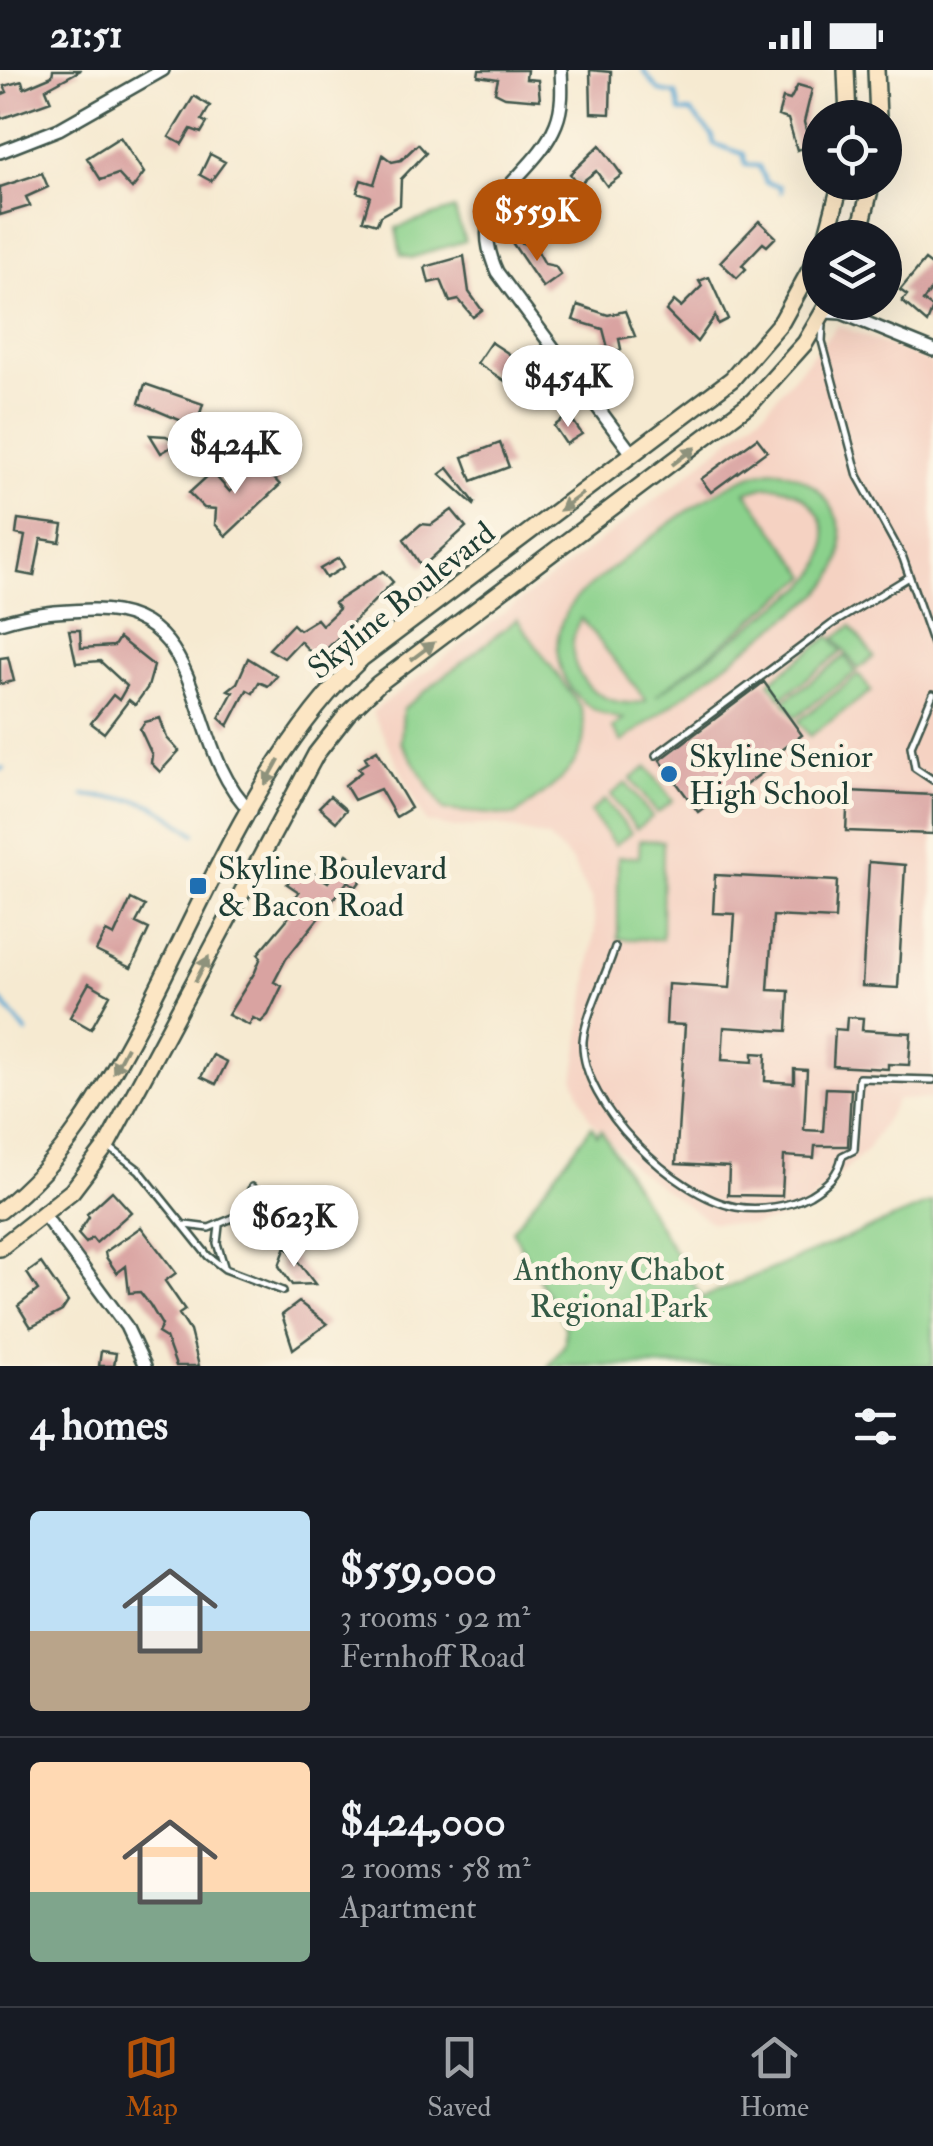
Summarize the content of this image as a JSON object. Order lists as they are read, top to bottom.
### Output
{
  "streets": {
    "main road": ["Skyline Boulevard"]
  },
  "parks": ["Anthony Chabot Regional Park"],
  "places": {
    "other": ["Skyline Senior High School"],
    "transit": ["Skyline Boulevard & Bacon Road"]
  },
  "page": {
    "status": "21:51",
    "price": [
      "$559K",
      "$454K",
      "$424K",
      "$623K"
    ],
    "heading": "4 homes",
    "list": [
      {
        "name": "$559,000",
        "note": "3 rooms · 92 m² · Fernhoff Road"
      },
      {
        "name": "$424,000",
        "note": "2 rooms · 58 m² · Apartment"
      }
    ],
    "tabs": ["Map", "Saved", "Home"]
  }
}
